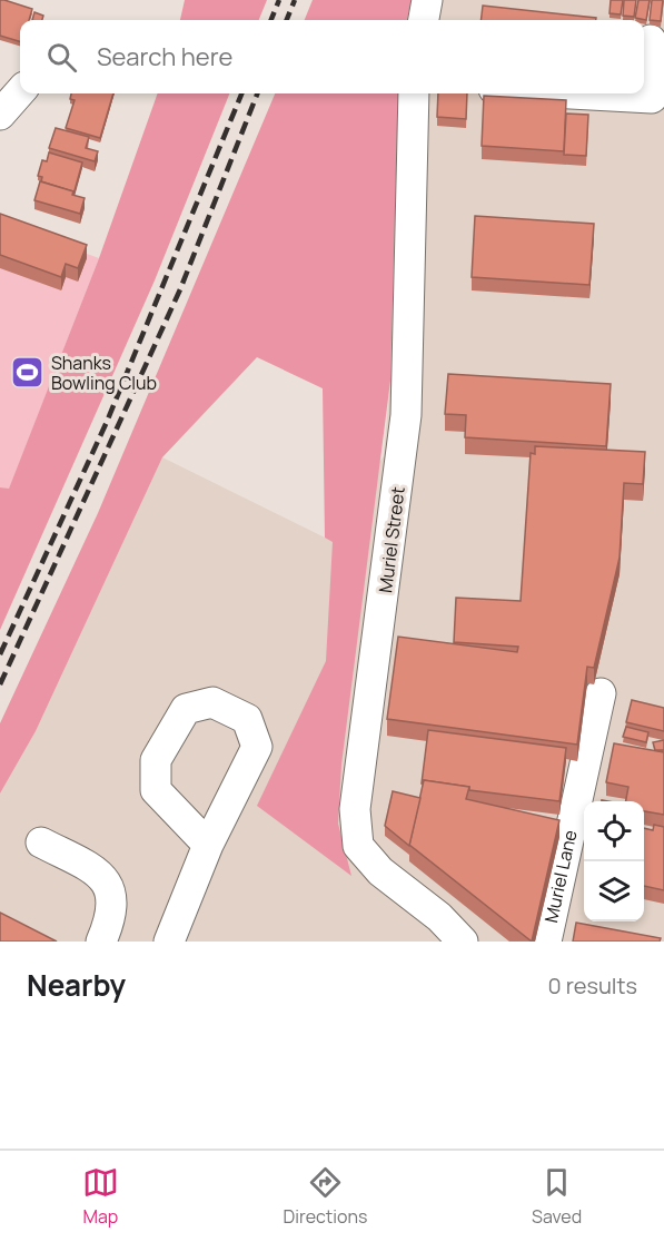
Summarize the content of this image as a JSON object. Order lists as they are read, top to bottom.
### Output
{
  "streets": {
    "street": ["Muriel Street", "Muriel Lane"]
  },
  "places": {
    "sports": ["Shanks Bowling Club"]
  },
  "page": {
    "search": "Search here",
    "heading": ["Nearby", "0 results"],
    "nav": ["Map", "Directions", "Saved"]
  }
}
